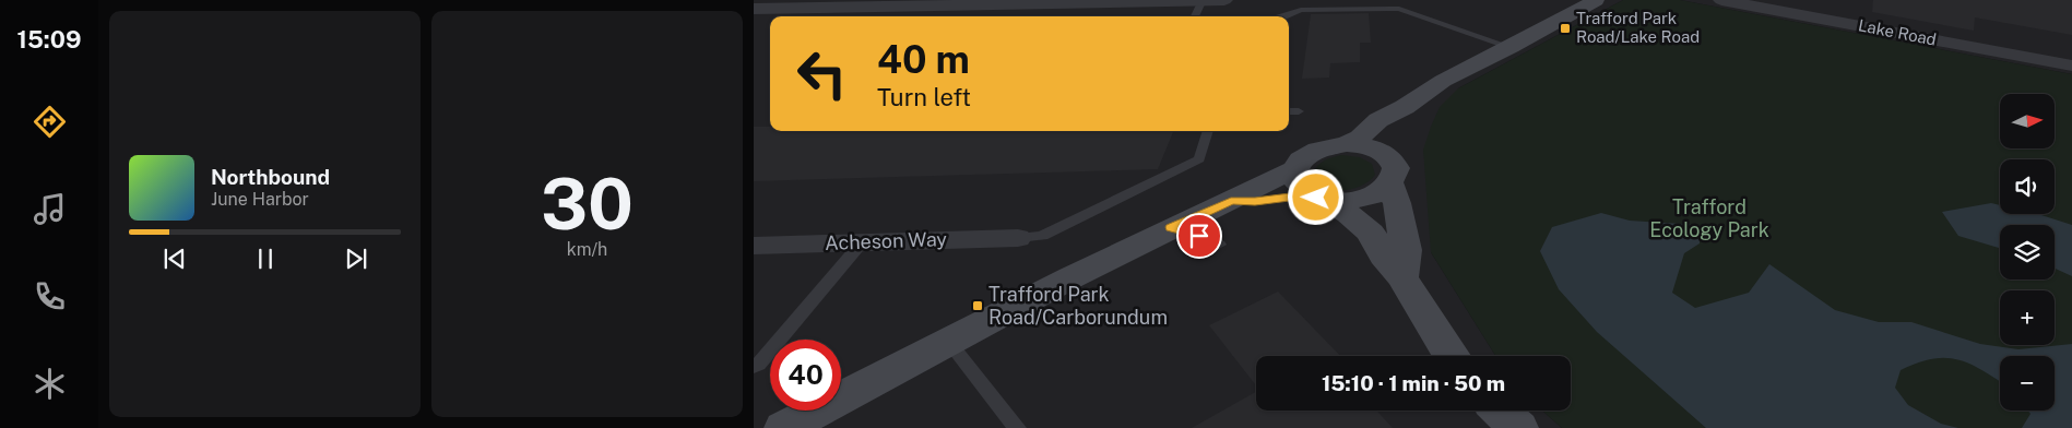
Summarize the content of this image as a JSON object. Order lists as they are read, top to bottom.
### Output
{
  "streets": {
    "street": ["Lake Road", "Acheson Way"]
  },
  "parks": ["Trafford Ecology Park"],
  "places": {
    "transit": ["Trafford Park Road/Lake Road", "Trafford Park Road/Carborundum"]
  },
  "north": "right",
  "page": {
    "tabs": "15:09",
    "tile": ["30", "km/h"],
    "turn": ["40 m", "Turn left"],
    "map_buttons": ["+", "−"],
    "song": ["Northbound", "June Harbor"],
    "limit": "40",
    "trip": "15:10 · 1 min · 50 m"
  }
}
